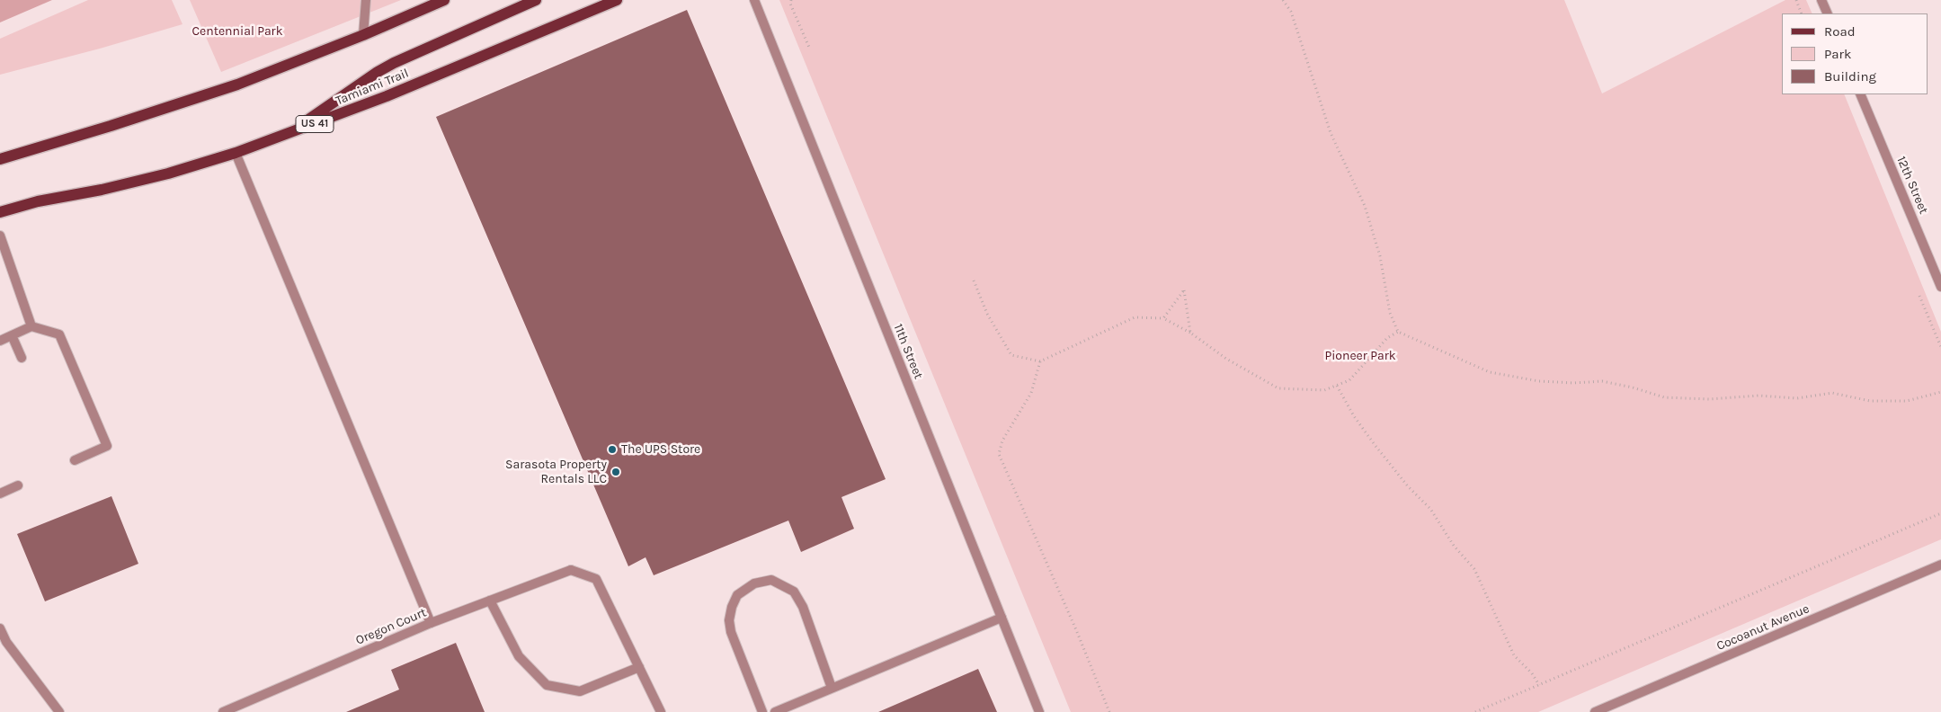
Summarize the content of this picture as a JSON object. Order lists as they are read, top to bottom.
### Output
{
  "streets": {
    "main road": ["Tamiami Trail", "US 41"],
    "street": [
      "12th Street",
      "11th Street",
      "Oregon Court",
      "Cocoanut Avenue"
    ]
  },
  "parks": ["Centennial Park", "Pioneer Park"],
  "places": ["The UPS Store", "Sarasota Property Rentals LLC"],
  "legend": ["Road", "Park", "Building"]
}
